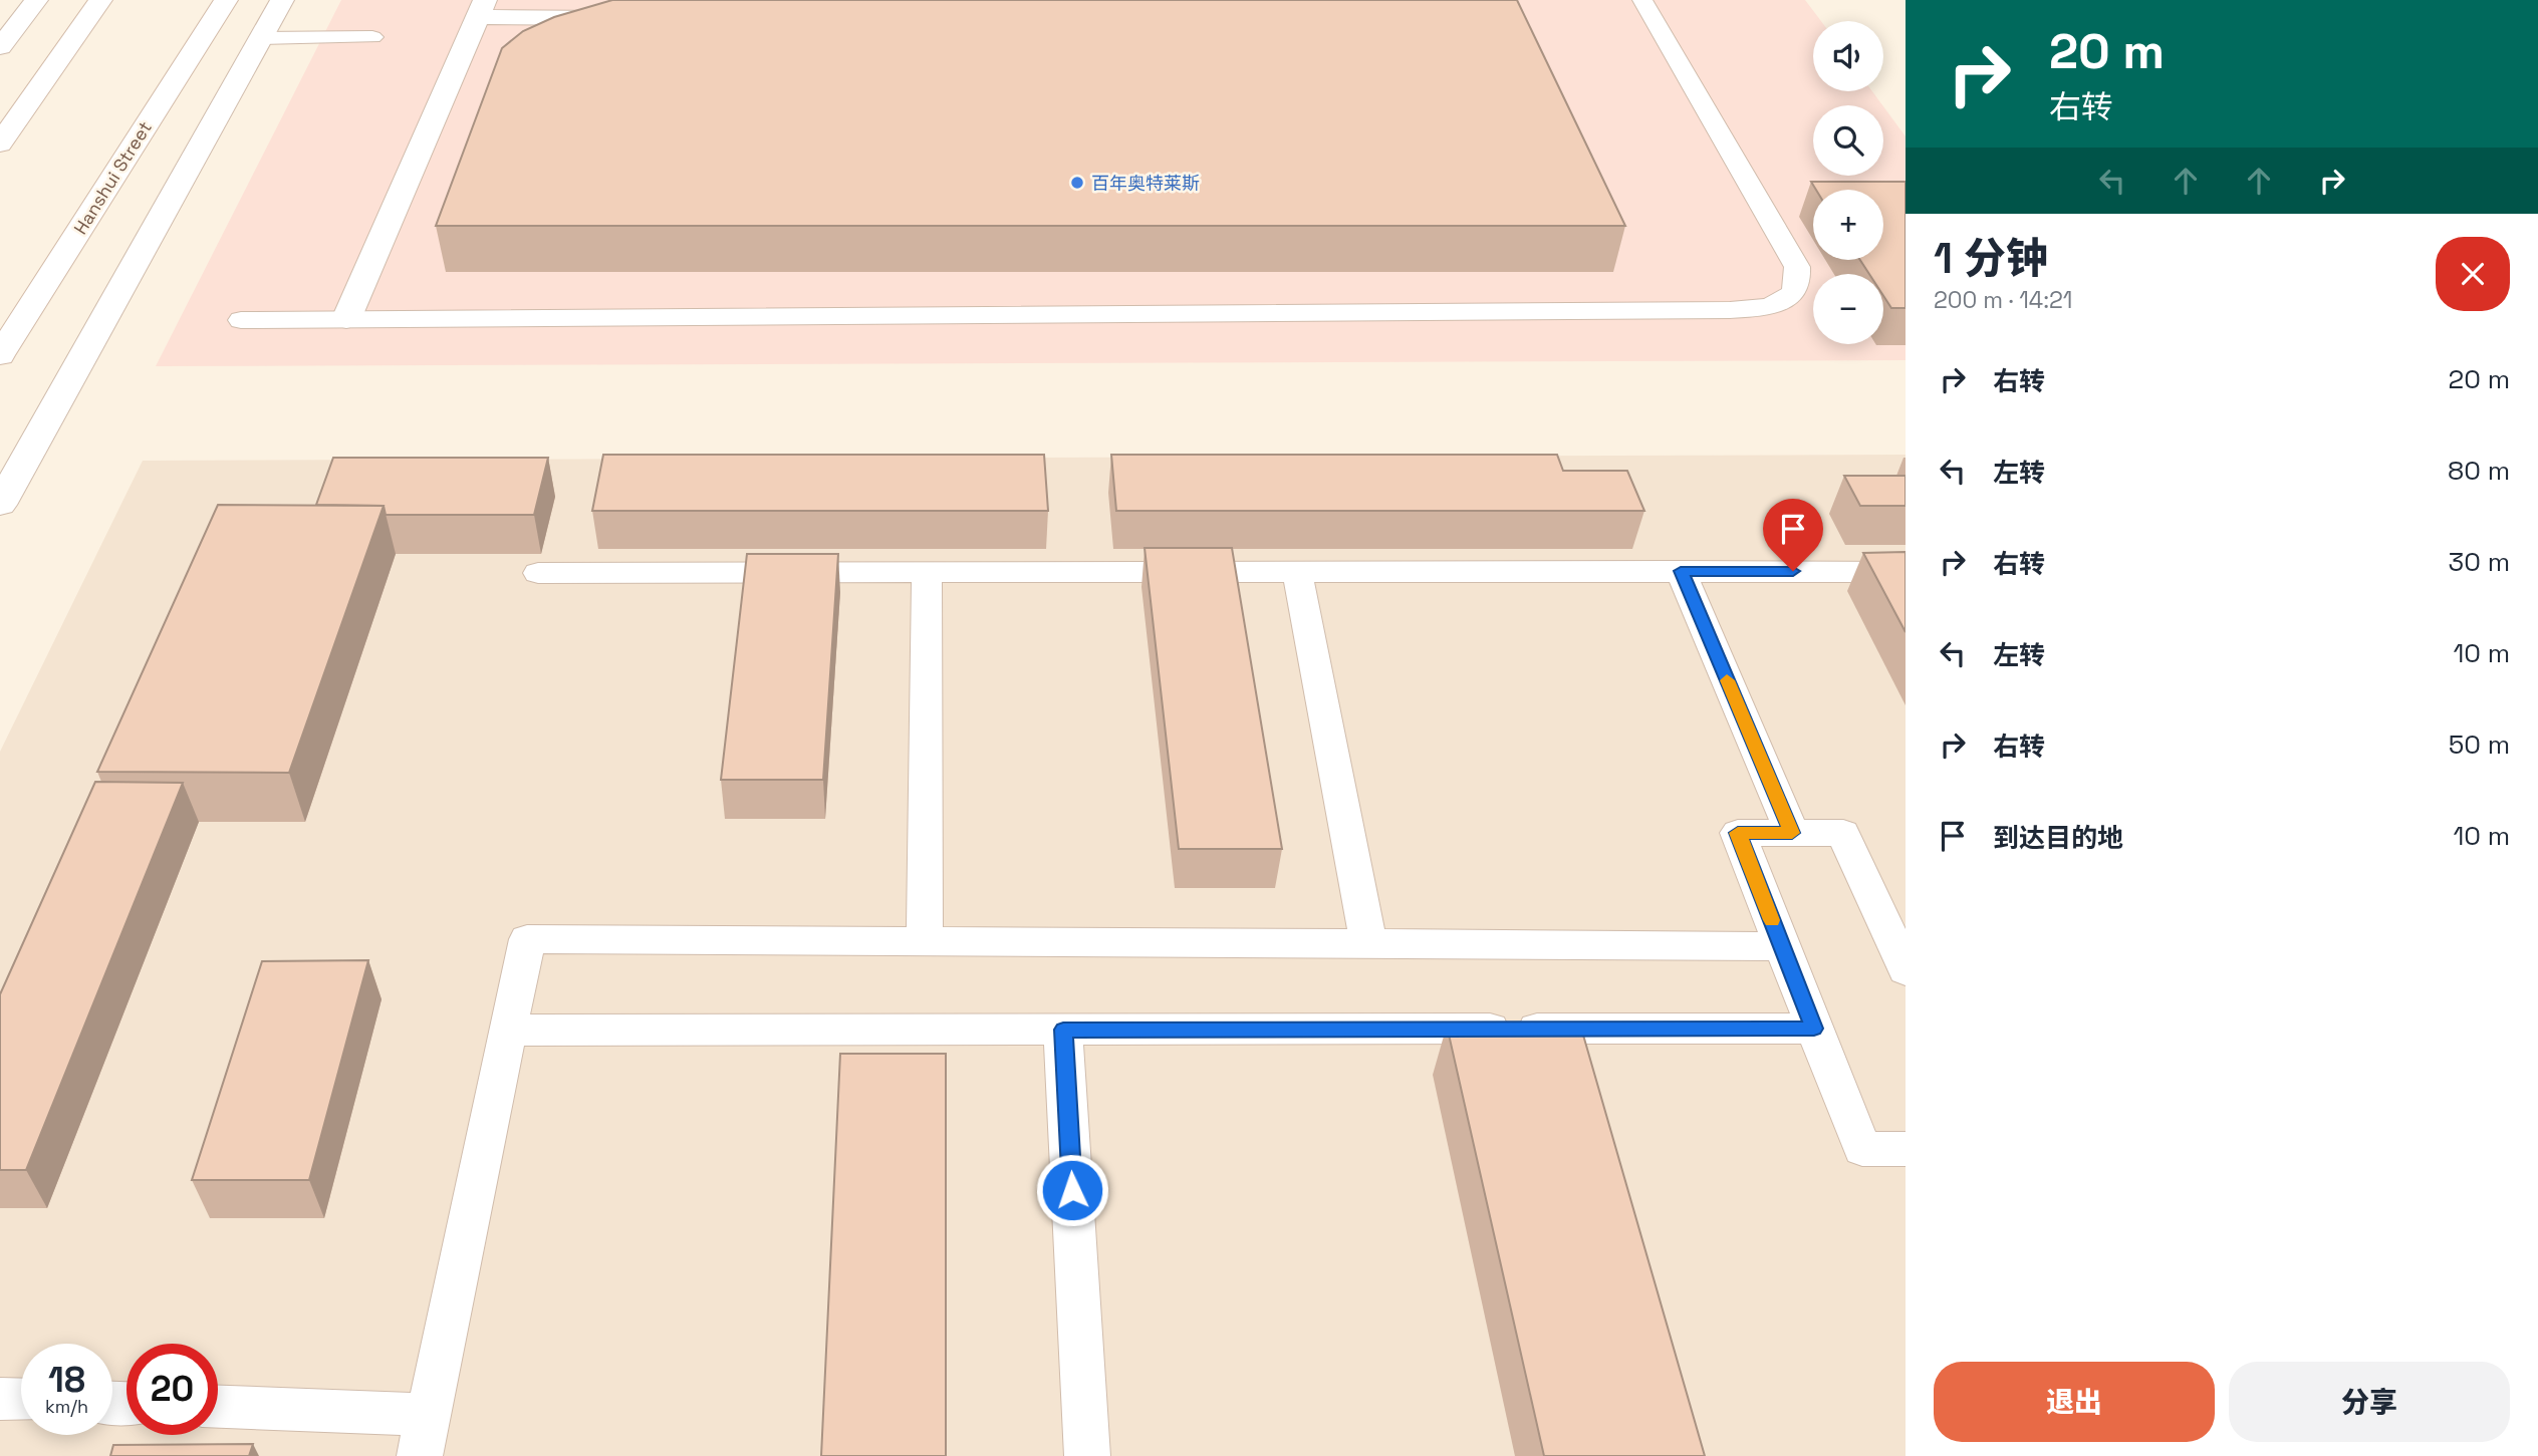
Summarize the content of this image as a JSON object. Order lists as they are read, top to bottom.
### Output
{
  "streets": {
    "street": ["Hanshui Street"]
  },
  "places": ["百年奥特莱斯"],
  "page": {
    "turn": ["20 m", "右转"],
    "map_buttons": ["+", "−"],
    "heading": ["1 分钟", "200 m · 14:21"],
    "list": [
      {
        "name": "右转",
        "value": "20 m"
      },
      {
        "name": "左转",
        "value": "80 m"
      },
      {
        "name": "右转",
        "value": "30 m"
      },
      {
        "name": "左转",
        "value": "10 m"
      },
      {
        "name": "右转",
        "value": "50 m"
      },
      {
        "name": "到达目的地",
        "value": "10 m"
      }
    ],
    "speed": "18 km/h",
    "limit": "20",
    "buttons": ["退出", "分享"]
  }
}
